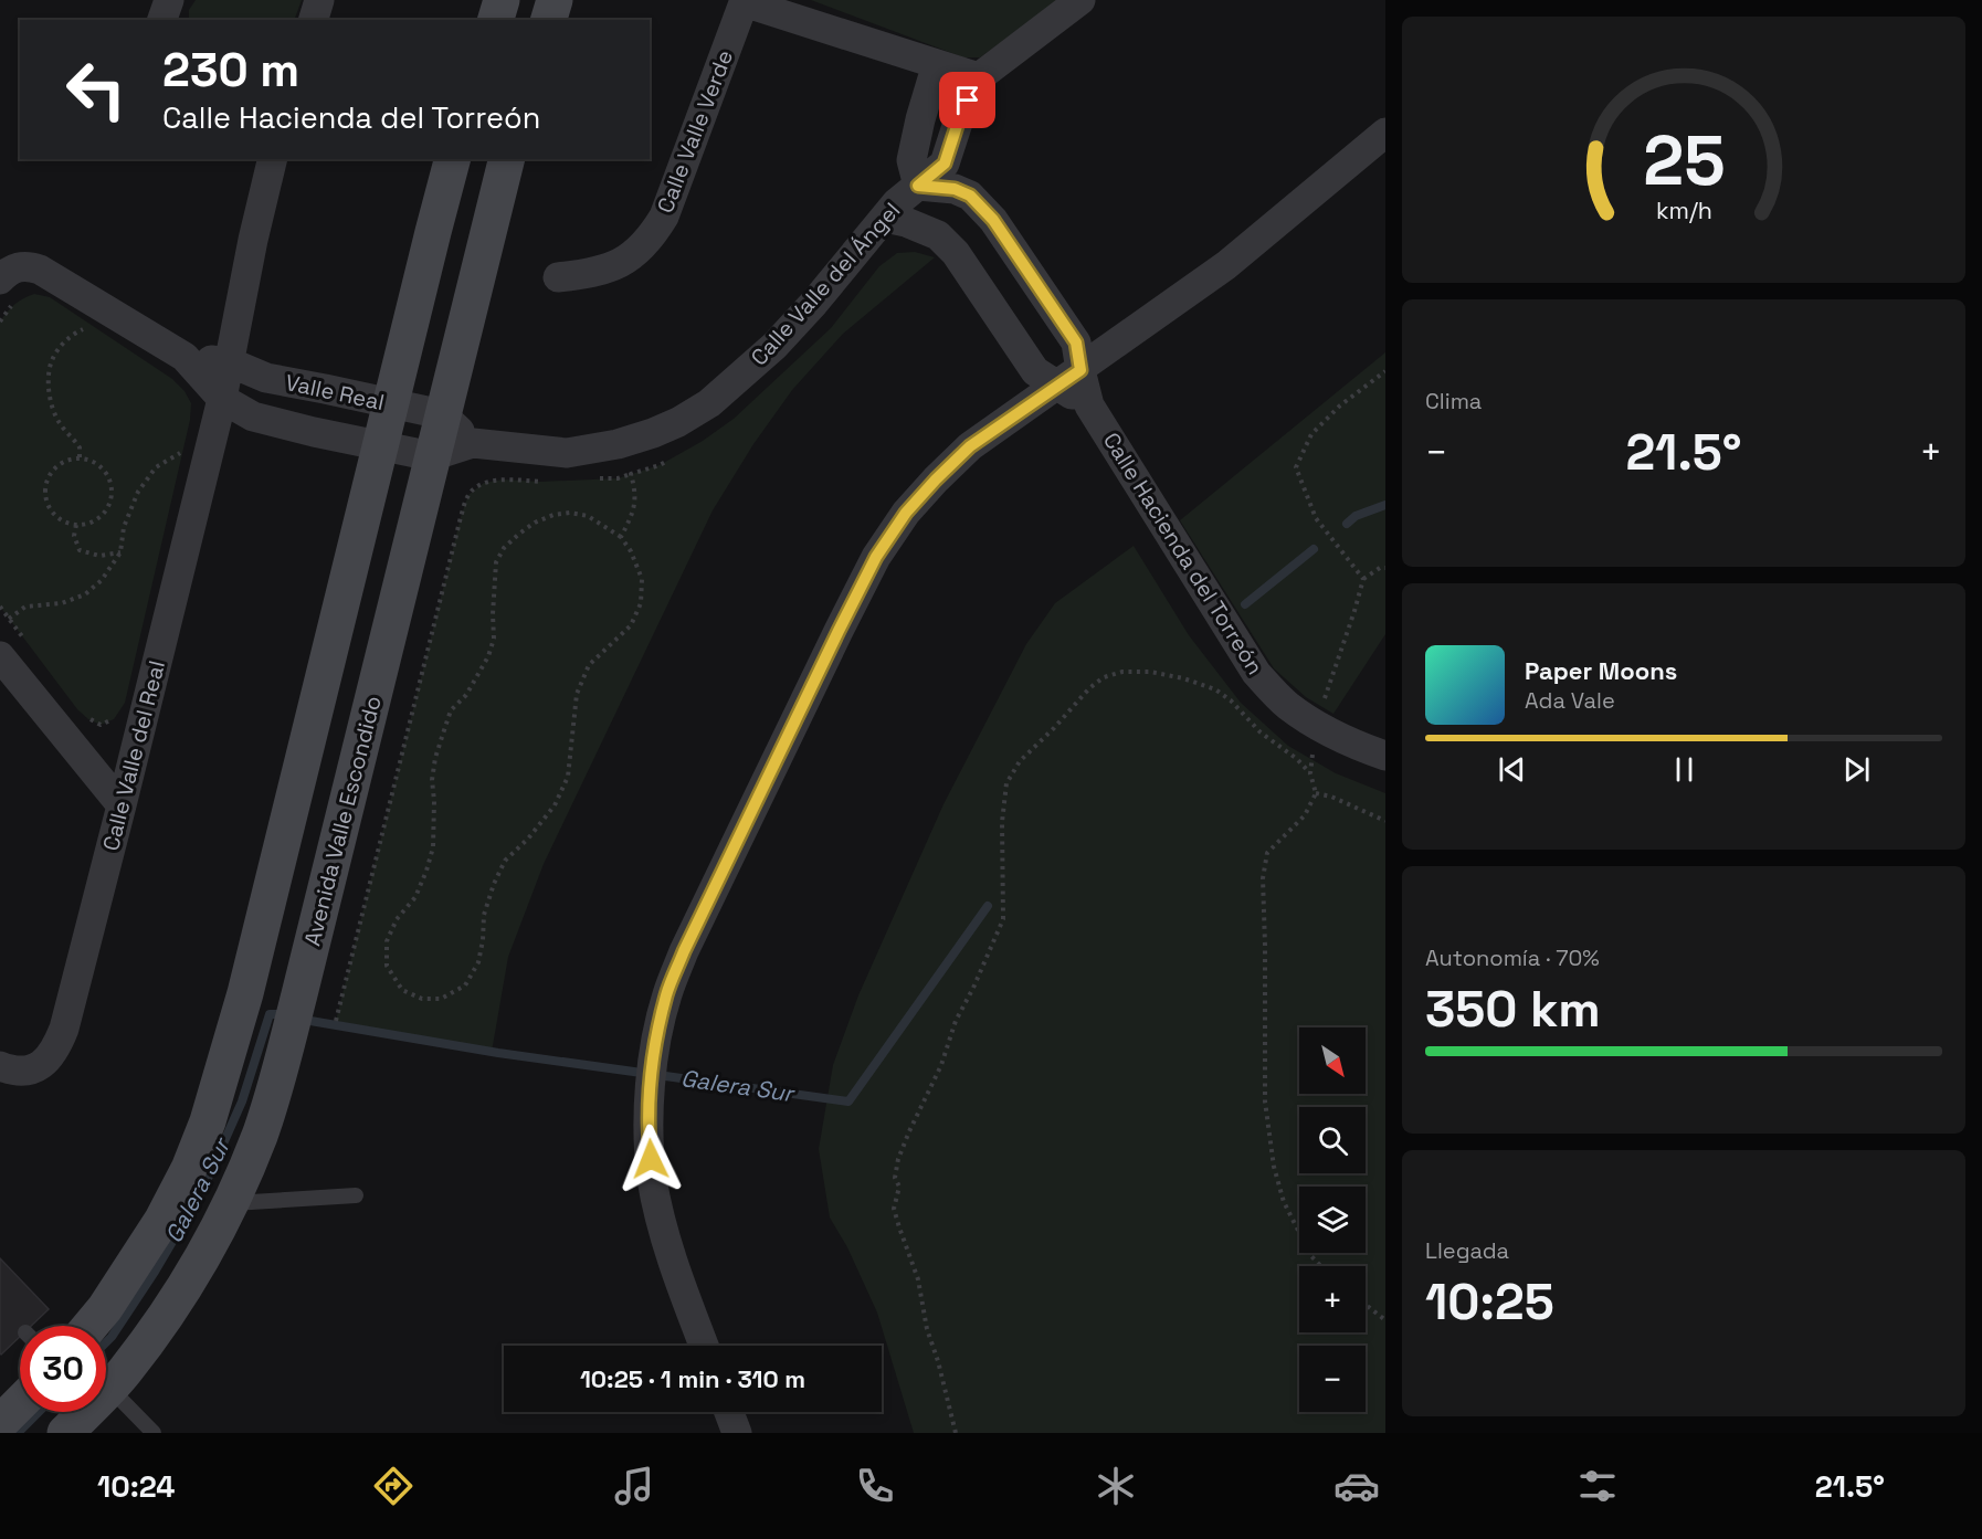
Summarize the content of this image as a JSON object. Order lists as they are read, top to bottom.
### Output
{
  "streets": {
    "street": [
      "Calle Valle Verde",
      "Calle Valle del Ángel",
      "Valle Real",
      "Calle Hacienda del Torreón",
      "Calle Valle del Real",
      "Avenida Valle Escondido"
    ]
  },
  "crossings": [
    ["Calle Valle del Ángel", "Valle Real"],
    ["Calle Valle del Ángel", "Calle Hacienda del Torreón"],
    ["Calle Valle del Ángel", "Avenida Valle Escondido"],
    ["Valle Real", "Calle Valle del Real"],
    ["Valle Real", "Avenida Valle Escondido"]
  ],
  "water": ["Galera Sur"],
  "north": "bottom right",
  "page": {
    "turn": ["230 m", "Calle Hacienda del Torreón"],
    "tile": [
      "Clima",
      ["Autonomía · 70%", "350 km"],
      ["Llegada", "10:25"]
    ],
    "heat": ["−", "21.5°", "+"],
    "song": ["Paper Moons", "Ada Vale"],
    "map_buttons": ["+", "−"],
    "limit": "30",
    "trip": "10:25 · 1 min · 310 m",
    "tabs": ["10:24", "21.5°"],
    "gauge": ["25", "km/h"]
  }
}
